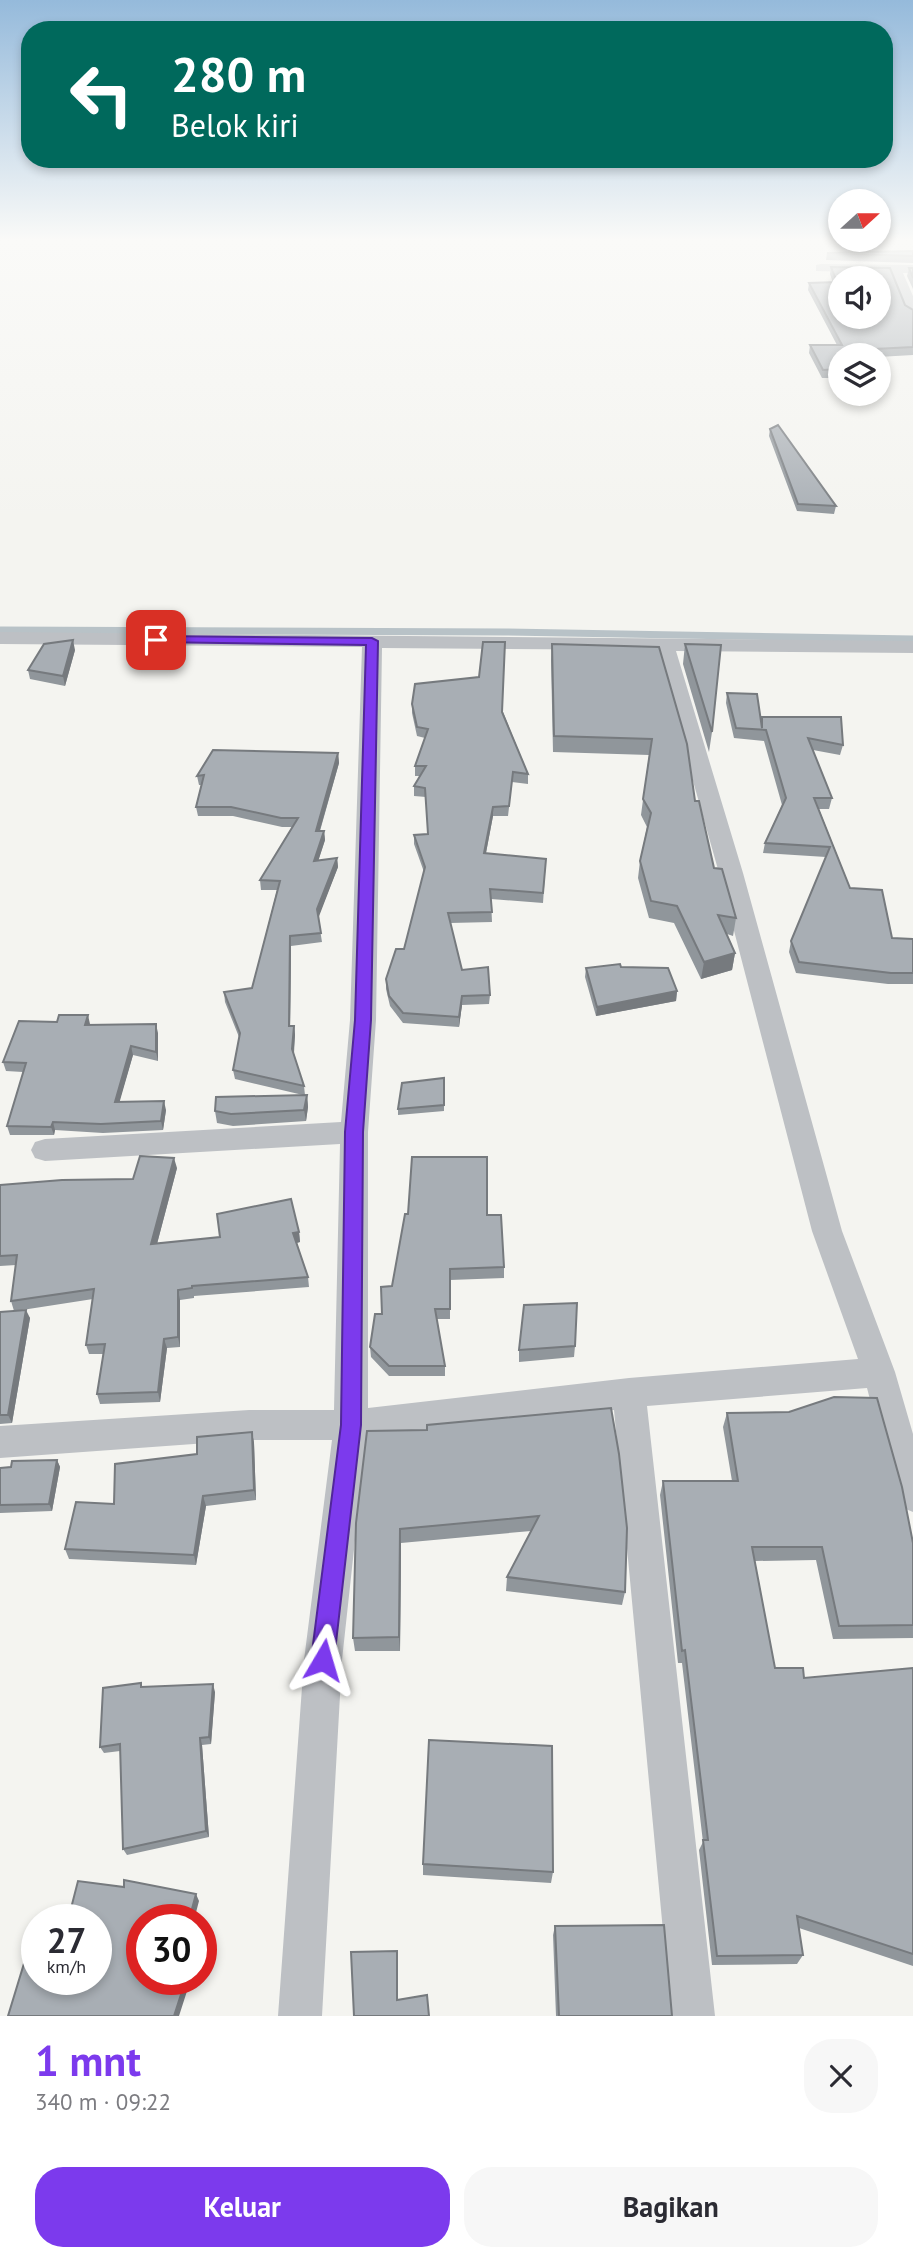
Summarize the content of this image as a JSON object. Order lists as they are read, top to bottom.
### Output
{
  "north": "right",
  "page": {
    "turn": ["280 m", "Belok kiri"],
    "speed": "27 km/h",
    "limit": "30",
    "heading": ["1 mnt", "340 m · 09:22"],
    "buttons": ["Keluar", "Bagikan"]
  }
}
